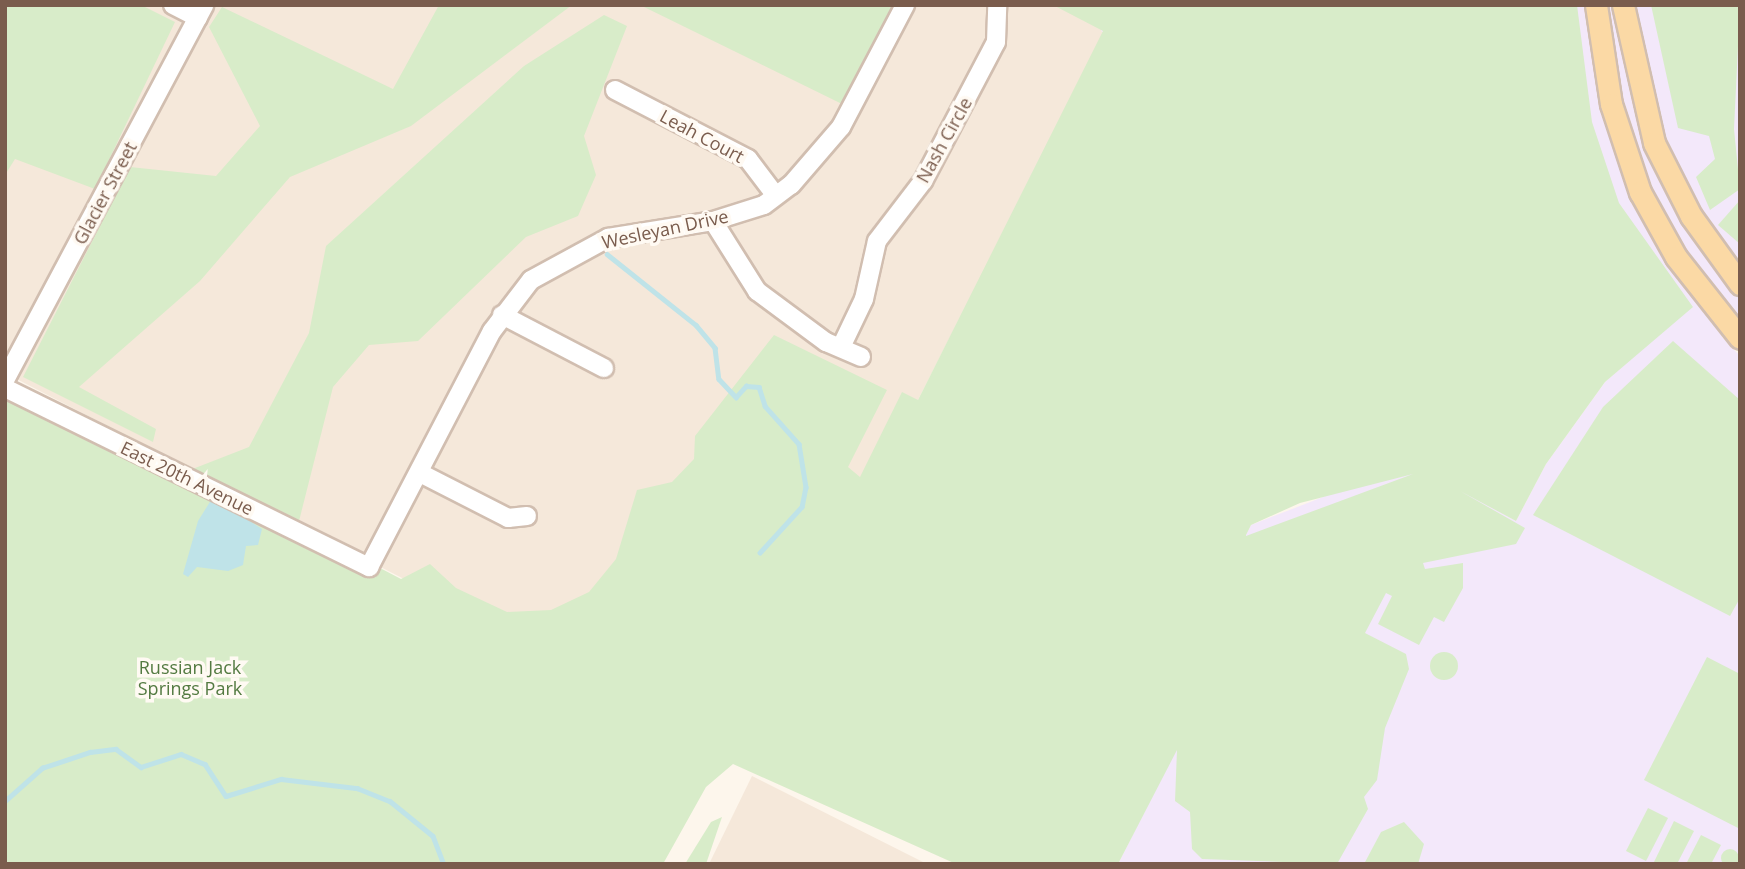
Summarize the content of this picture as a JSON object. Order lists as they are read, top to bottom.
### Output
{
  "streets": {
    "street": [
      "Leah Court",
      "Nash Circle",
      "Glacier Street",
      "Wesleyan Drive",
      "East 20th Avenue"
    ]
  },
  "crossings": [
    ["Leah Court", "Wesleyan Drive"],
    ["Wesleyan Drive", "East 20th Avenue"]
  ],
  "parks": ["Russian Jack Springs Park"]
}
